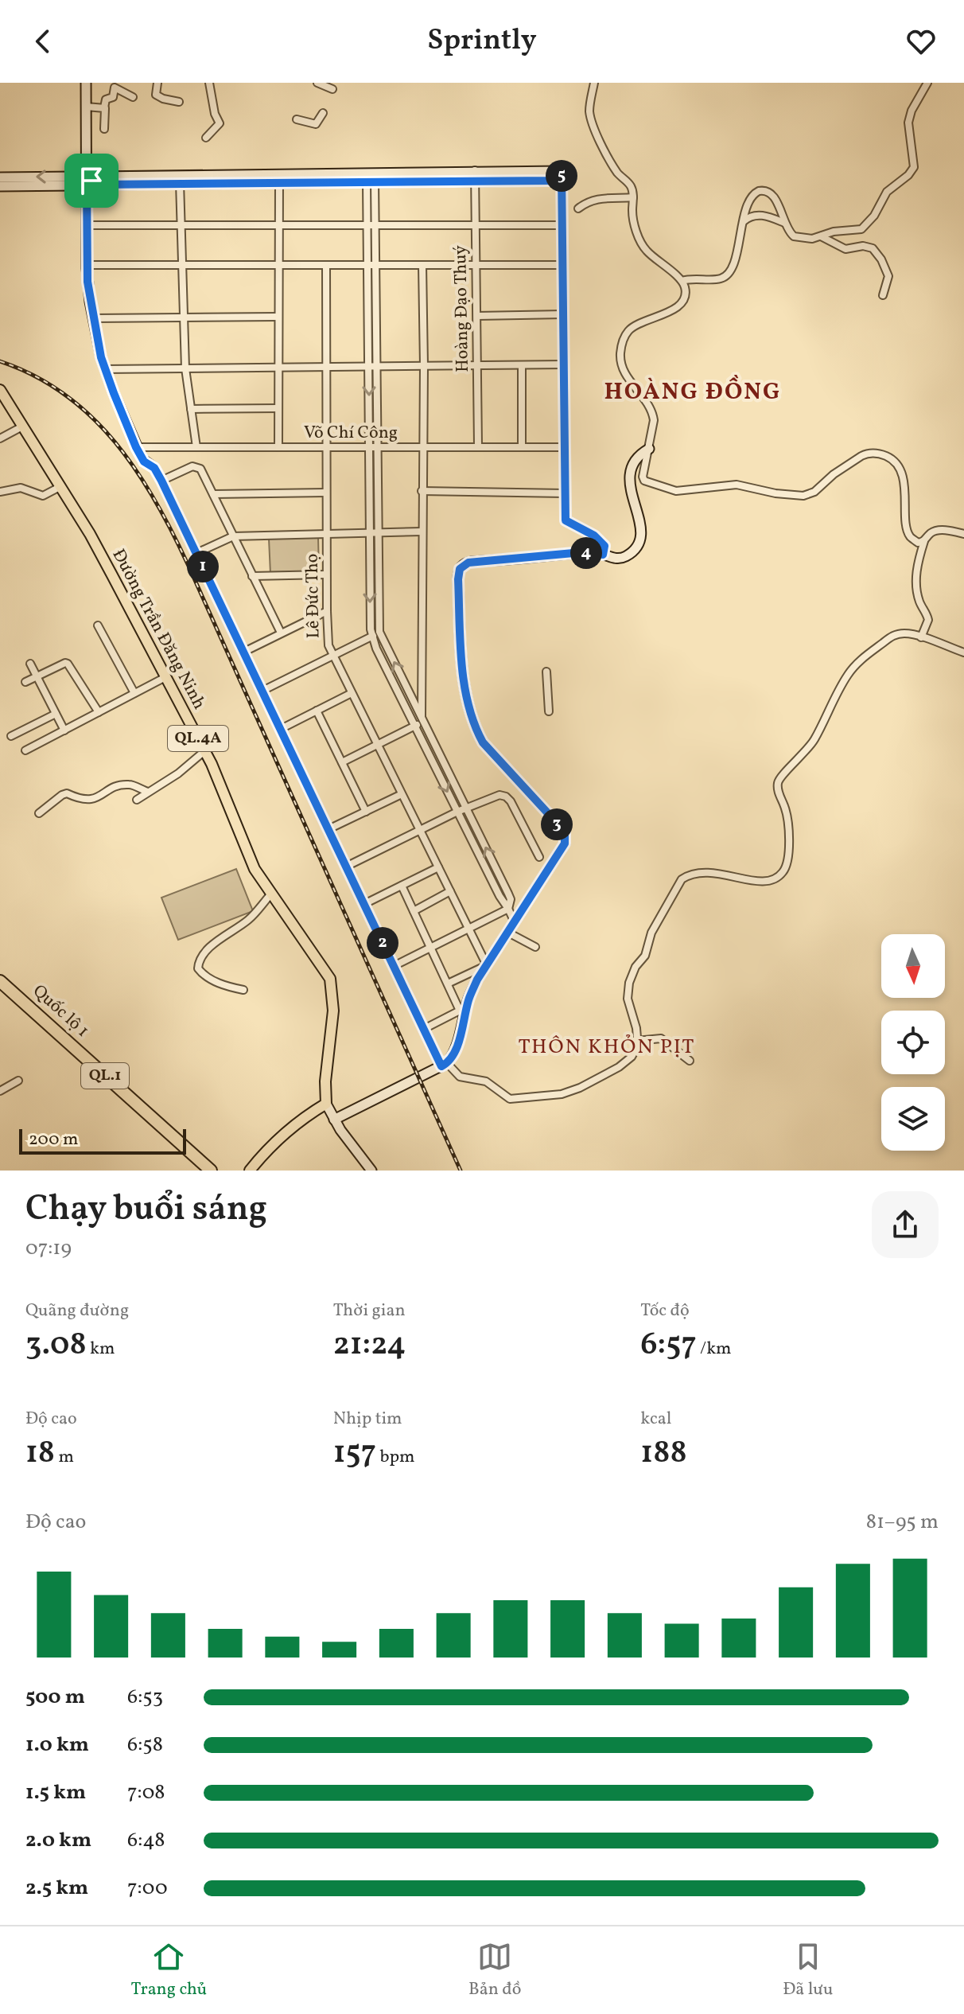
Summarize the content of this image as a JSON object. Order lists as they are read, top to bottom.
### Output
{
  "streets": {
    "highway": ["Quốc lộ 1", "QL.1"],
    "main road": ["Đường Trần Đăng Ninh", "QL.4A"],
    "street": ["Hoàng Đạo Thuý", "Võ Chí Công", "Lê Đức Thọ"]
  },
  "crossings": [
    ["Hoàng Đạo Thuý", "Võ Chí Công"],
    ["Võ Chí Công", "Lê Đức Thọ"]
  ],
  "districts": ["HOÀNG ĐỒNG", "THÔN KHỎN PỊT"],
  "scale_bar": "200 m",
  "north": "bottom",
  "page": {
    "header": "Sprintly",
    "pins": [
      "5",
      "4",
      "1",
      "3",
      "2"
    ],
    "scale": "200 m",
    "heading": ["Chạy buổi sáng", "07:19"],
    "stats": [
      ["Quãng đường", "3.08 km"],
      ["Thời gian", "21:24"],
      ["Tốc độ", "6:57 /km"],
      ["Độ cao", "18 m"],
      ["Nhịp tim", "157 bpm"],
      ["kcal", "188"]
    ],
    "chart": ["Độ cao", "81–95 m"],
    "list": [
      {
        "name": "500 m",
        "note": "6:53"
      },
      {
        "name": "1.0 km",
        "note": "6:58"
      },
      {
        "name": "1.5 km",
        "note": "7:08"
      },
      {
        "name": "2.0 km",
        "note": "6:48"
      },
      {
        "name": "2.5 km",
        "note": "7:00"
      }
    ],
    "tabs": ["Trang chủ", "Bản đồ", "Đã lưu"]
  }
}
